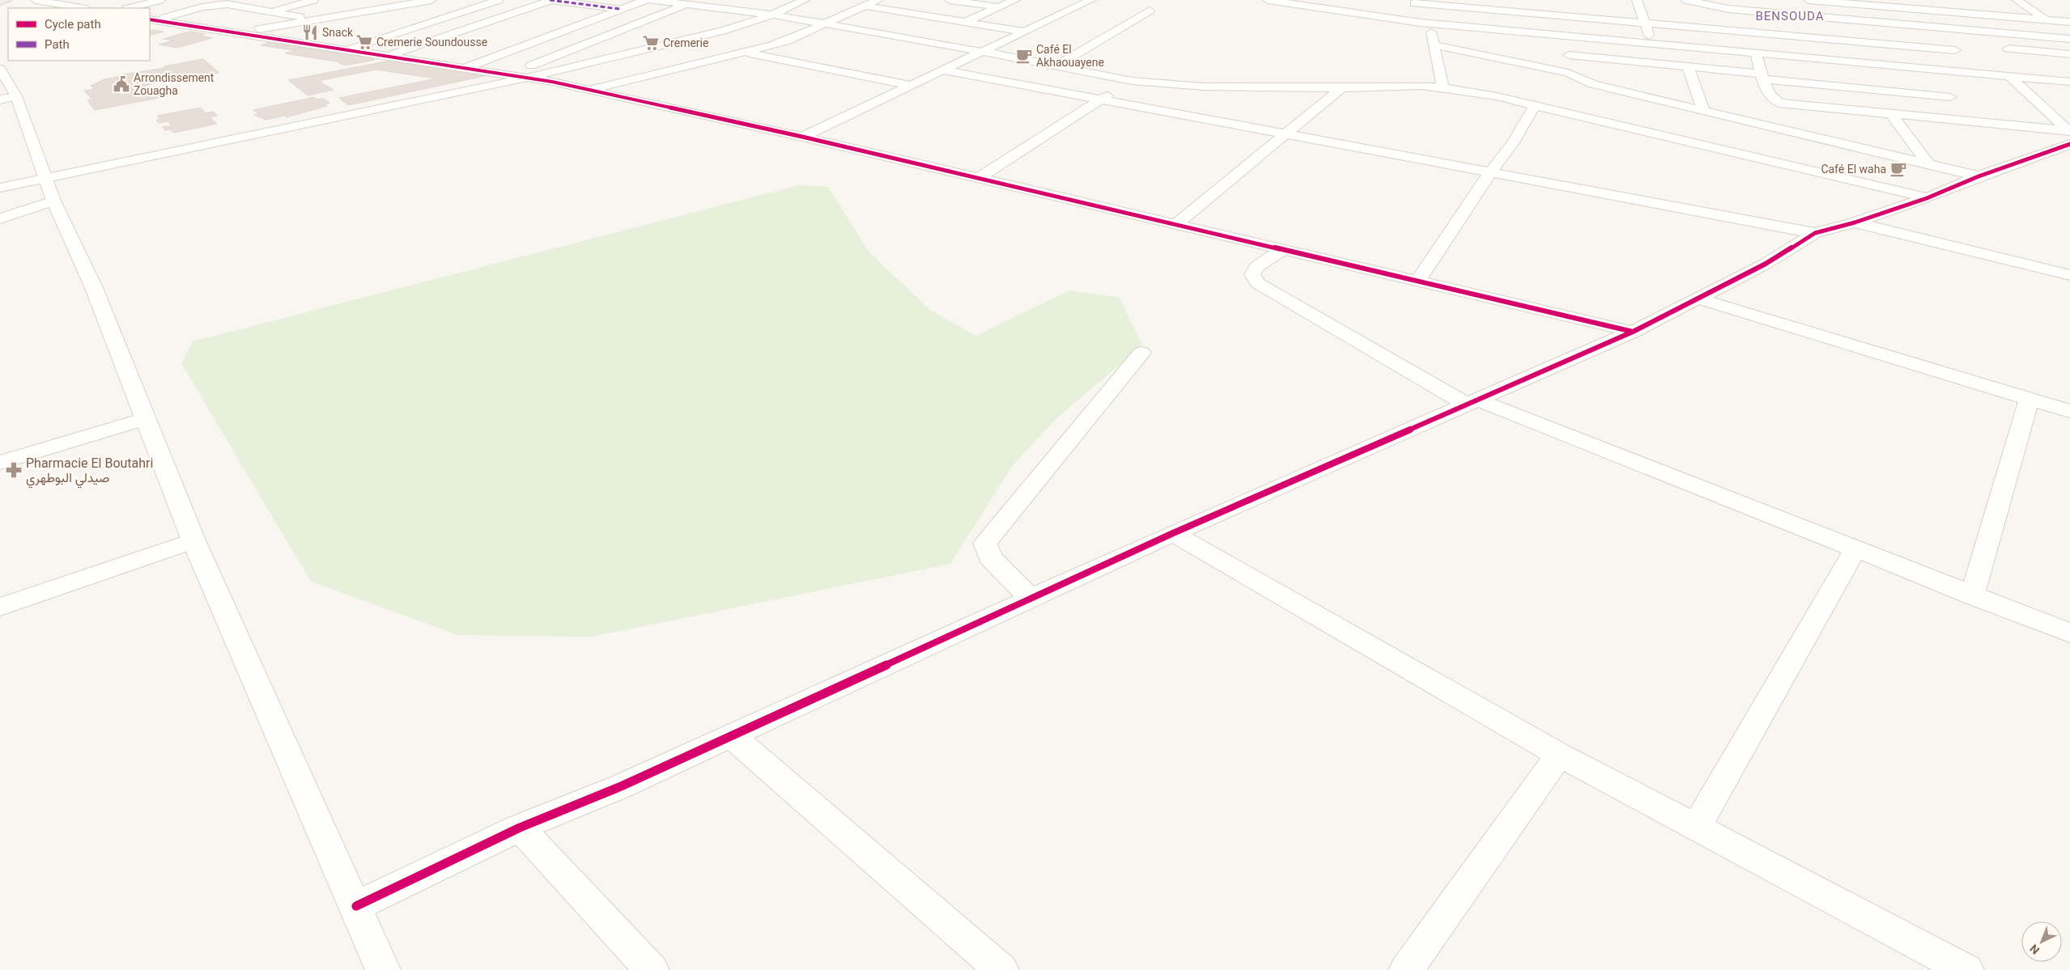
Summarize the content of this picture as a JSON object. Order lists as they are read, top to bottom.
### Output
{
  "districts": ["BENSOUDA"],
  "places": {
    "restaurant": ["Snack"],
    "supermarket": ["Cremerie Soundousse", "Cremerie"],
    "cafe": ["Café El Akhaouayene", "Café El waha"],
    "public building": ["Arrondissement Zouagha"],
    "pharmacy": ["Pharmacie El Boutahri صيدلي البوطهري"]
  },
  "legend": ["Cycle path", "Path"],
  "north": "bottom left"
}
